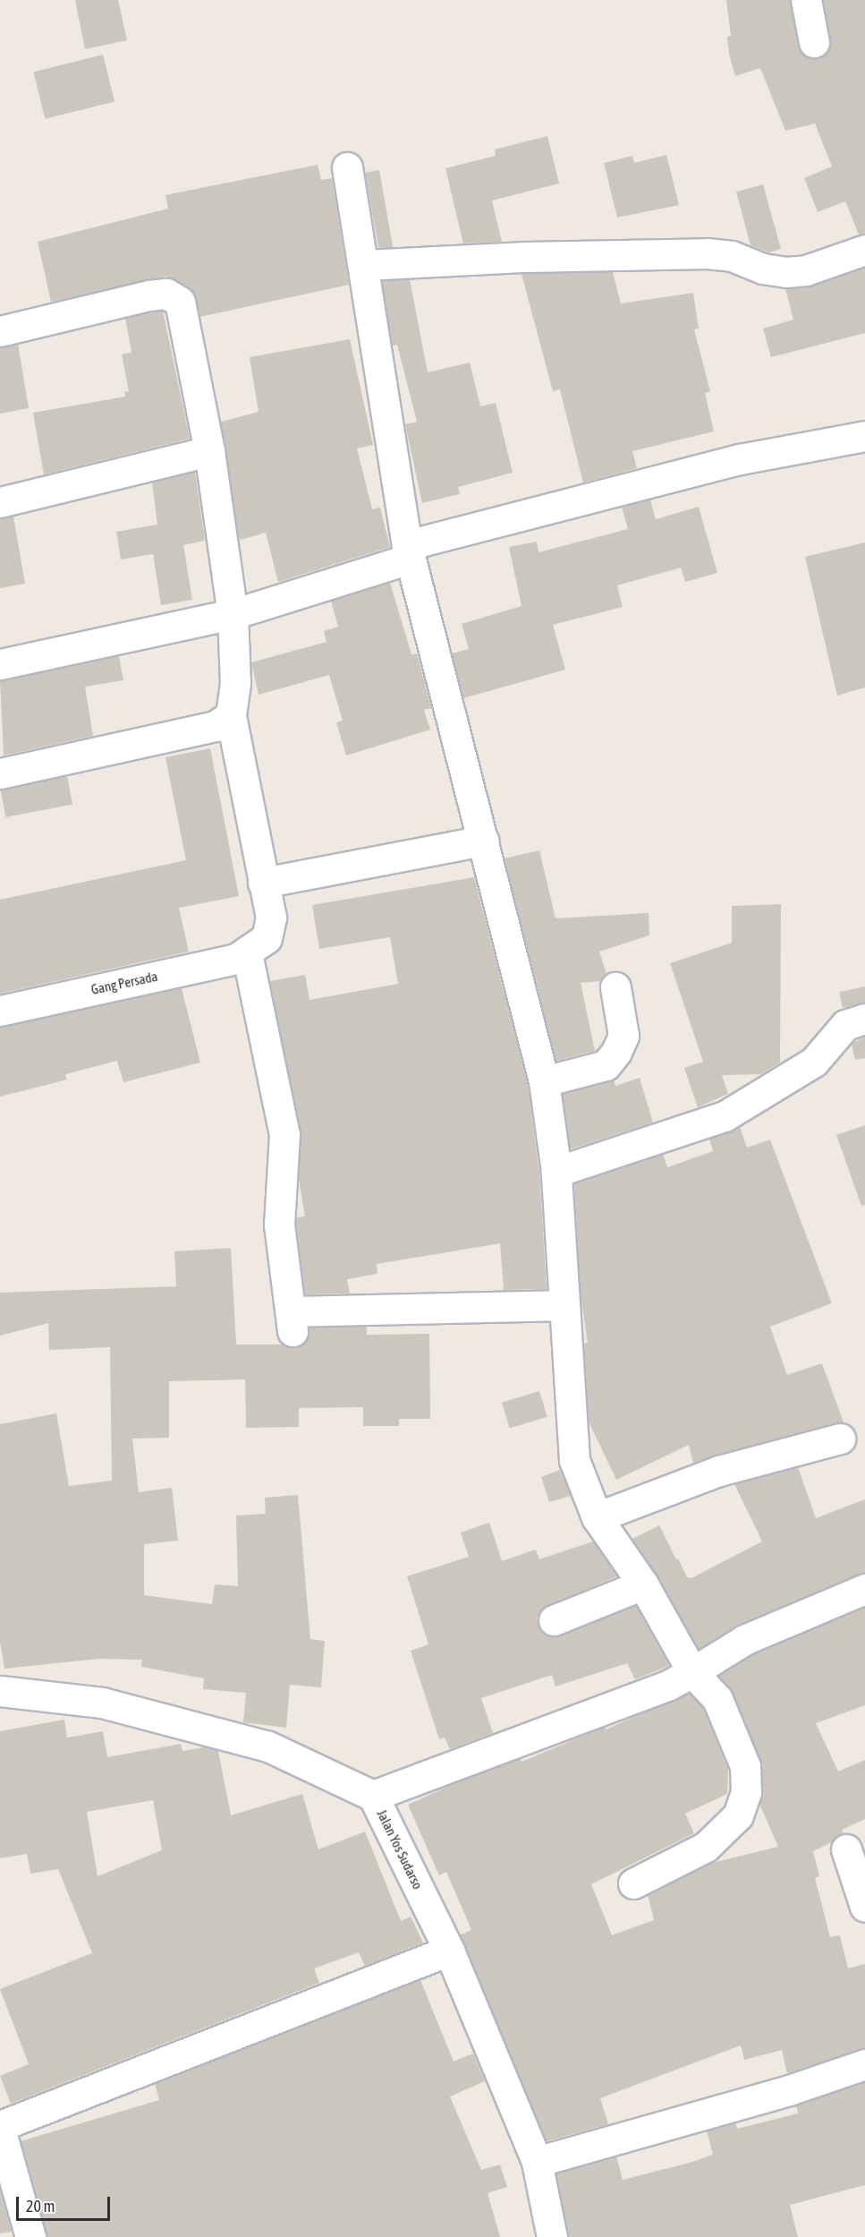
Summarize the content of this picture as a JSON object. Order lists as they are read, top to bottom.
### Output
{
  "streets": {
    "street": ["Gang Persada", "Jalan Yos Sudarso"]
  },
  "scale_bar": "20 m"
}
